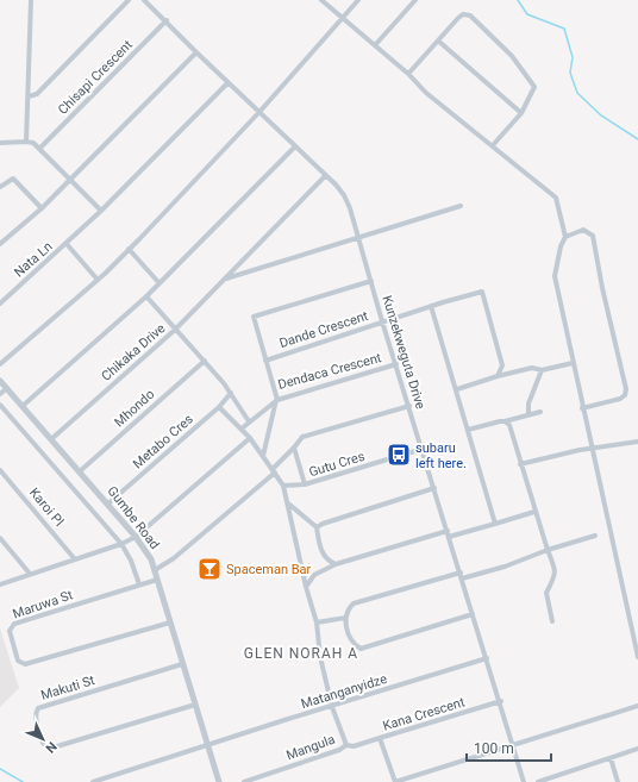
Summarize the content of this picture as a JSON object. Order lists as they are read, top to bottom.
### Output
{
  "streets": {
    "street": [
      "Chisapi Crescent",
      "Nata Ln",
      "Dande Crescent",
      "Chikaka Drive",
      "Kunzekweguta Drive",
      "Dendaca Crescent",
      "Mhondo",
      "Metabo Cres",
      "Gutu Cres",
      "Karoi Pl",
      "Gumbe Road",
      "Maruwa St",
      "Makuti St",
      "Matanganyidze",
      "Kana Crescent",
      "Mangula"
    ]
  },
  "crossings": [
    ["Chisapi Crescent", "Kunzekweguta Drive"],
    ["Dande Crescent", "Kunzekweguta Drive"],
    ["Dande Crescent", "Dendaca Crescent"],
    ["Chikaka Drive", "Kunzekweguta Drive"],
    ["Chikaka Drive", "Gumbe Road"],
    ["Kunzekweguta Drive", "Dendaca Crescent"],
    ["Kunzekweguta Drive", "Gutu Cres"],
    ["Kunzekweguta Drive", "Matanganyidze"],
    ["Kunzekweguta Drive", "Kana Crescent"],
    ["Mhondo", "Gumbe Road"],
    ["Metabo Cres", "Gumbe Road"],
    ["Metabo Cres", "Mangula"],
    ["Gumbe Road", "Maruwa St"],
    ["Gumbe Road", "Makuti St"],
    ["Gumbe Road", "Matanganyidze"],
    ["Matanganyidze", "Mangula"]
  ],
  "districts": ["GLEN NORAH A"],
  "places": {
    "bus stop": ["subaru left here."],
    "bar": ["Spaceman Bar"]
  },
  "scale_bar": "100 m",
  "north": "bottom right"
}
